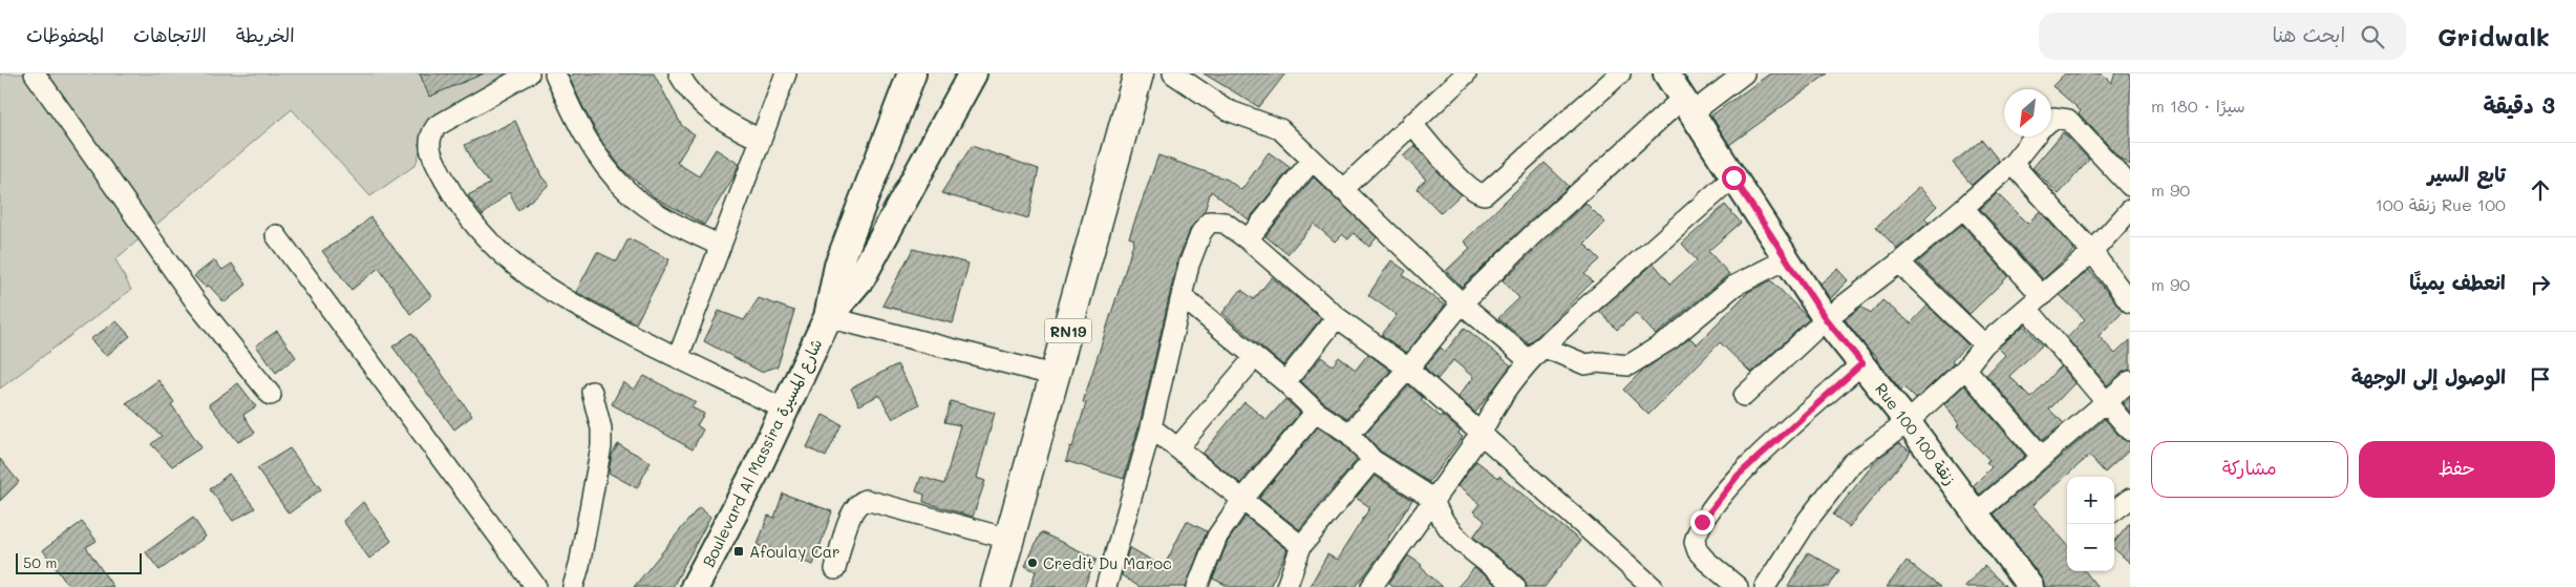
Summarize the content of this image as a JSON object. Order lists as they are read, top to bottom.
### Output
{
  "streets": {
    "main road": ["RN19", "Boulevard Al Massira شارع المسيرة"],
    "street": ["Rue 100 زنقة 100"]
  },
  "places": {
    "transit": ["Afoulay Car"],
    "other": ["Credit Du Maroc"]
  },
  "scale_bar": "50 m",
  "north": "bottom left",
  "page": {
    "header": "Gridwalk",
    "search": "ابحث هنا",
    "nav": ["الخريطة", "الاتجاهات", "المحفوظات"],
    "heading": ["3 دقيقة", "سيرًا · 180 m"],
    "list": [
      ["تابع السير", "Rue 100 زنقة 100", "90 m"],
      ["انعطف يمينًا", "90 m"],
      "الوصول إلى الوجهة"
    ],
    "buttons": ["حفظ", "مشاركة"],
    "map_buttons": ["+", "−"],
    "scale": "50 m"
  }
}
